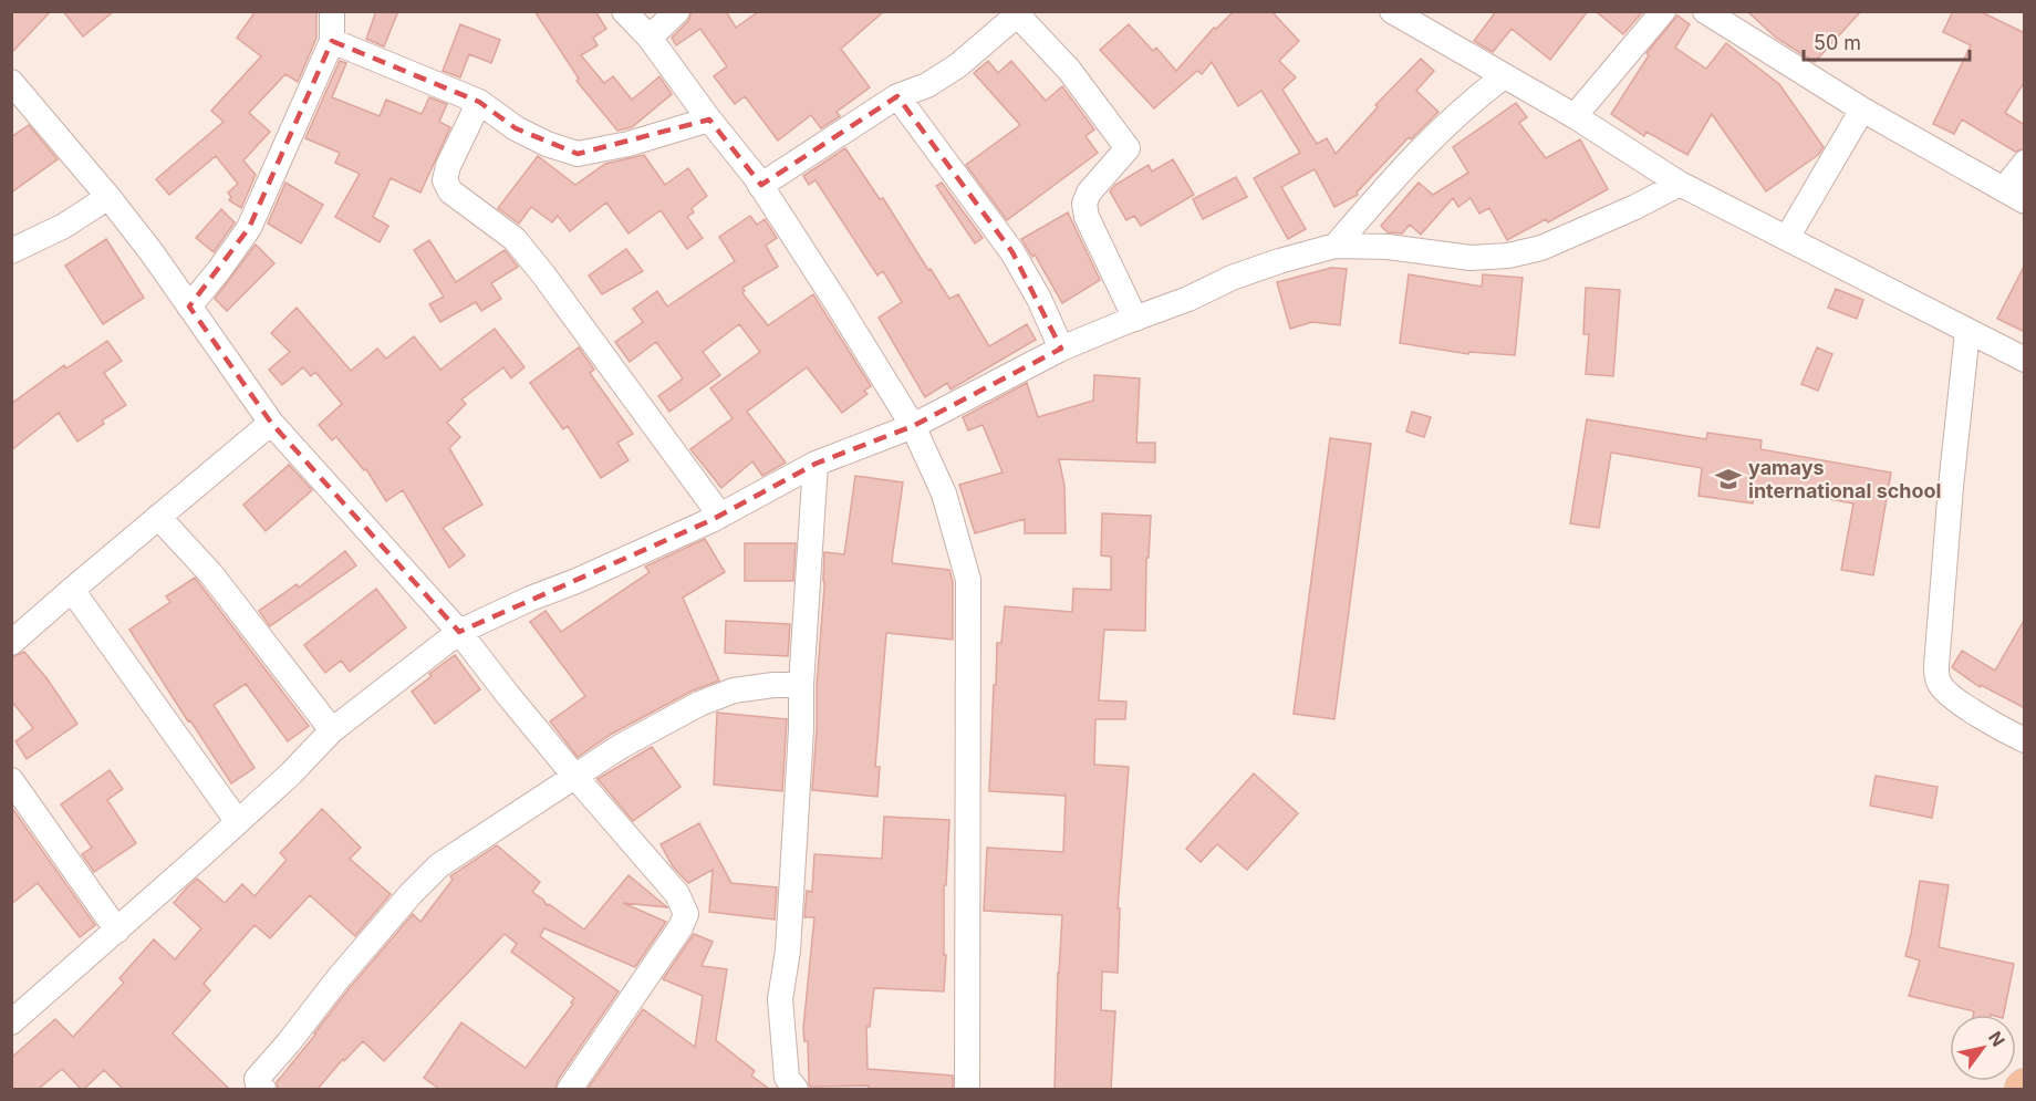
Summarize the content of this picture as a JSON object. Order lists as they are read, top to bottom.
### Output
{
  "places": {
    "school or university": ["yamays international school"]
  },
  "scale_bar": "50 m",
  "north": "top right"
}
